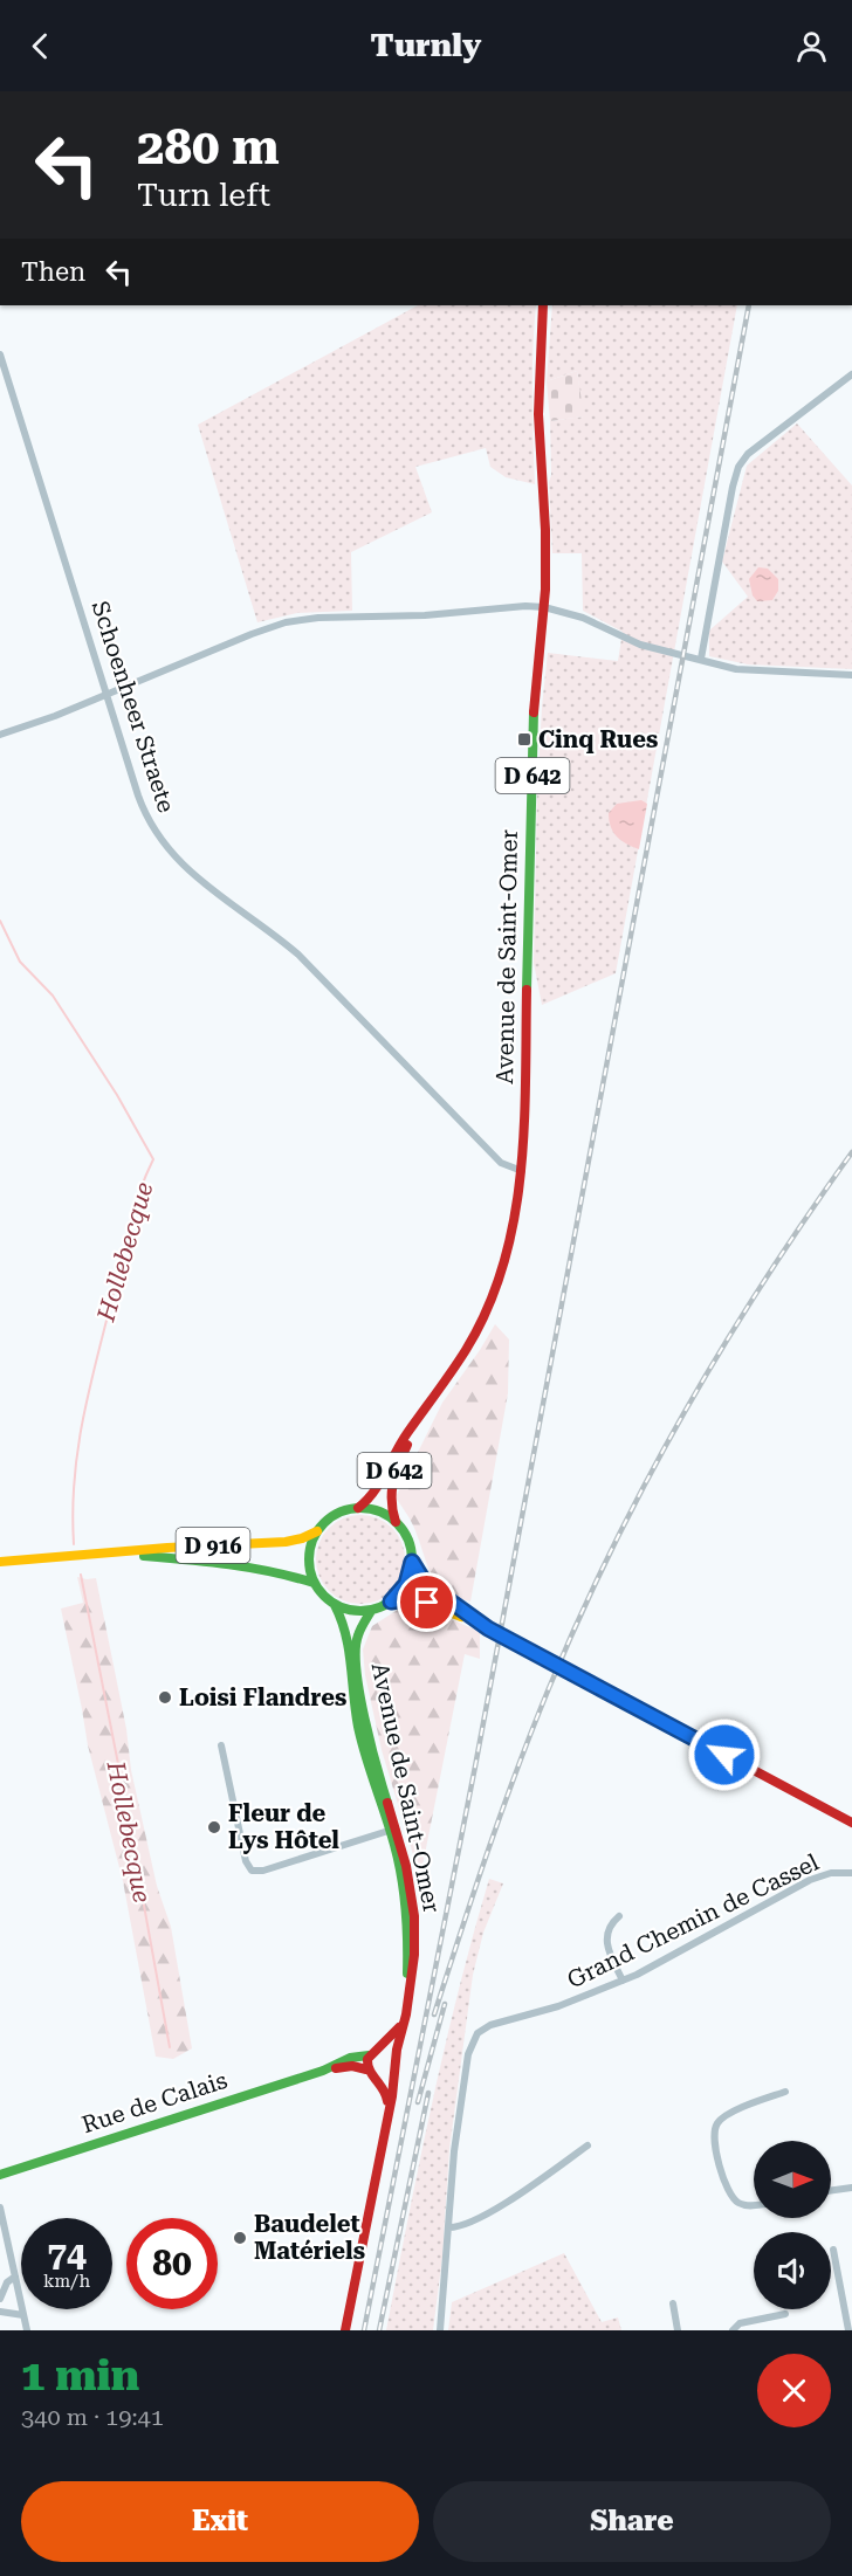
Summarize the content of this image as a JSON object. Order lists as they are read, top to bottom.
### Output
{
  "streets": {
    "main road": [
      "D 642",
      "Avenue de Saint-Omer",
      "D 916",
      "Rue de Calais"
    ],
    "street": ["Schoenheer Straete", "Grand Chemin de Cassel"]
  },
  "crossings": [
    ["Schoenheer Straete", "Avenue de Saint-Omer"],
    ["Avenue de Saint-Omer", "D 916"],
    ["Avenue de Saint-Omer", "Rue de Calais"]
  ],
  "water": ["Hollebecque"],
  "places": {
    "transit": ["Cinq Rues"],
    "other": ["Loisi Flandres", "Fleur de Lys Hôtel", "Baudelet Matériels"]
  },
  "north": "right",
  "page": {
    "header": "Turnly",
    "turn": ["280 m", "Turn left"],
    "then": "Then",
    "speed": "74 km/h",
    "limit": "80",
    "heading": ["1 min", "340 m · 19:41"],
    "buttons": ["Exit", "Share"]
  }
}
